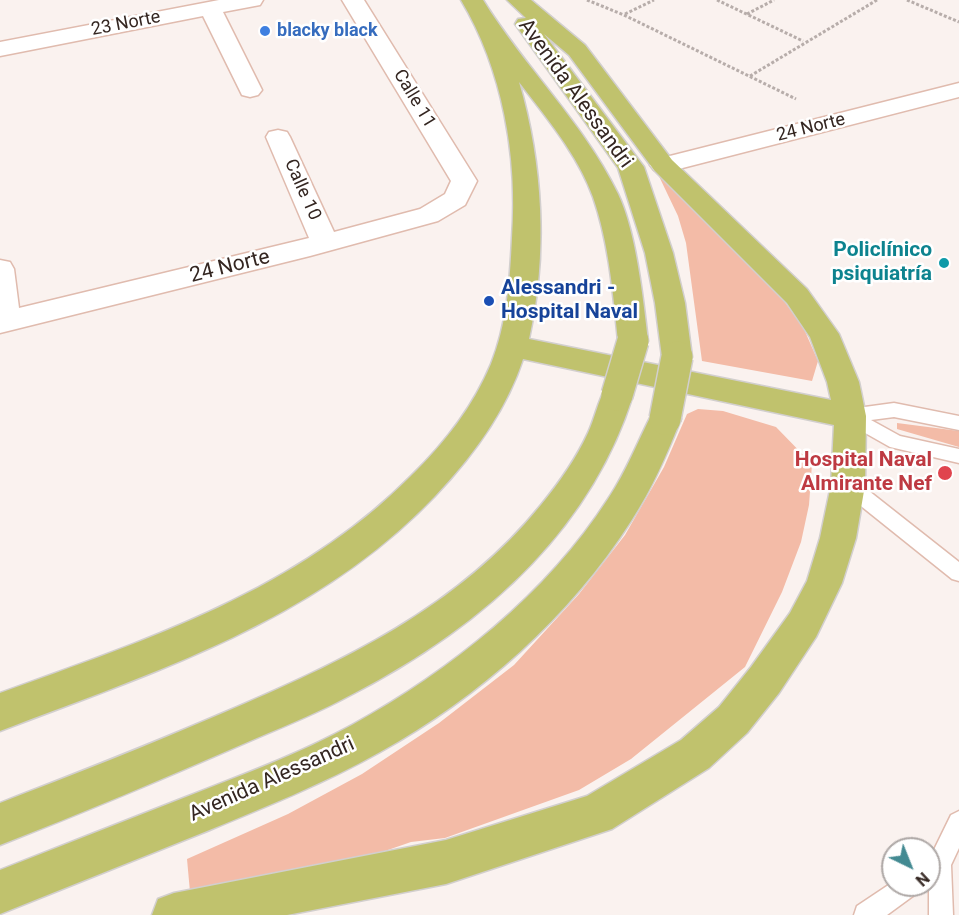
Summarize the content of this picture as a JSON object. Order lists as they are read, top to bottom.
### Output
{
  "streets": {
    "main road": ["Avenida Alessandri"],
    "street": [
      "23 Norte",
      "Calle 11",
      "24 Norte",
      "Calle 10"
    ]
  },
  "crossings": [
    ["Calle 11", "24 Norte"],
    ["24 Norte", "Calle 10"]
  ],
  "places": [
    "blacky black",
    "Policlínico psiquiatría",
    "Alessandri - Hospital Naval",
    "Hospital Naval Almirante Nef"
  ],
  "north": "bottom right"
}
